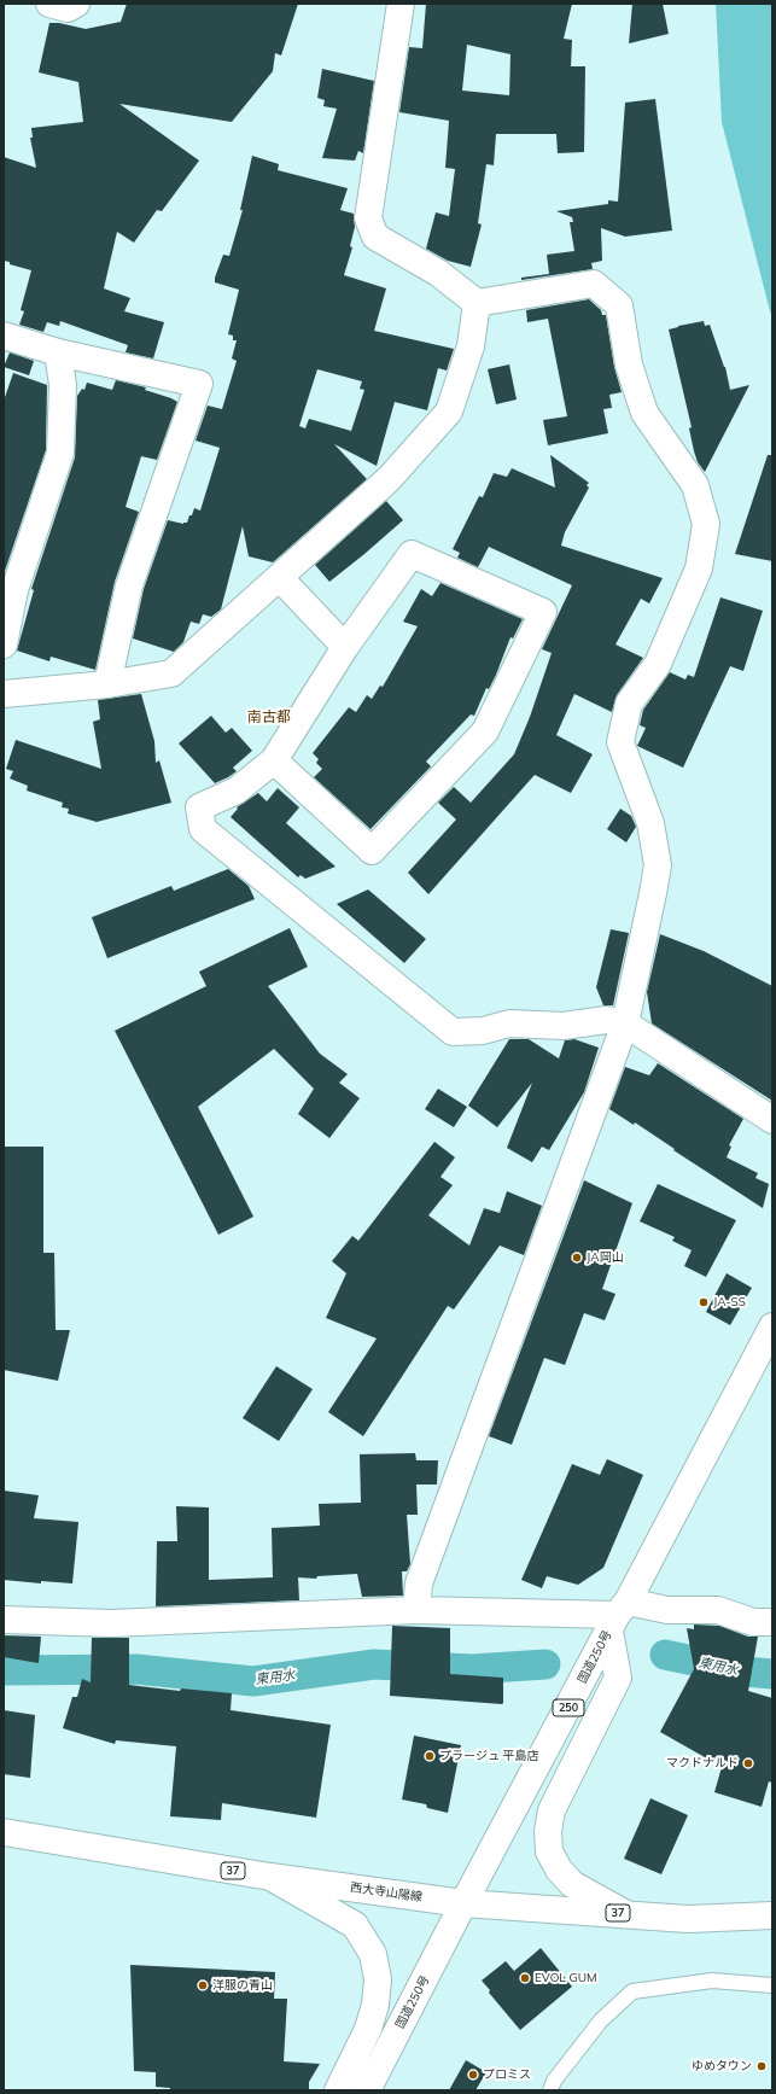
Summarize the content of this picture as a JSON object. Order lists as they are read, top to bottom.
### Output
{
  "streets": {
    "main road": [
      "国道250号",
      "250",
      "37",
      "西大寺山陽線"
    ]
  },
  "crossings": [
    ["国道250号", "250"],
    ["国道250号", "西大寺山陽線"],
    ["250", "西大寺山陽線"]
  ],
  "districts": ["南古都"],
  "water": ["東用水"],
  "places": [
    "JA岡山",
    "JA-SS",
    "プラージュ 平島店",
    "マクドナルド",
    "EVOL GUM",
    "洋服の青山",
    "ゆめタウン",
    "プロミス"
  ]
}
